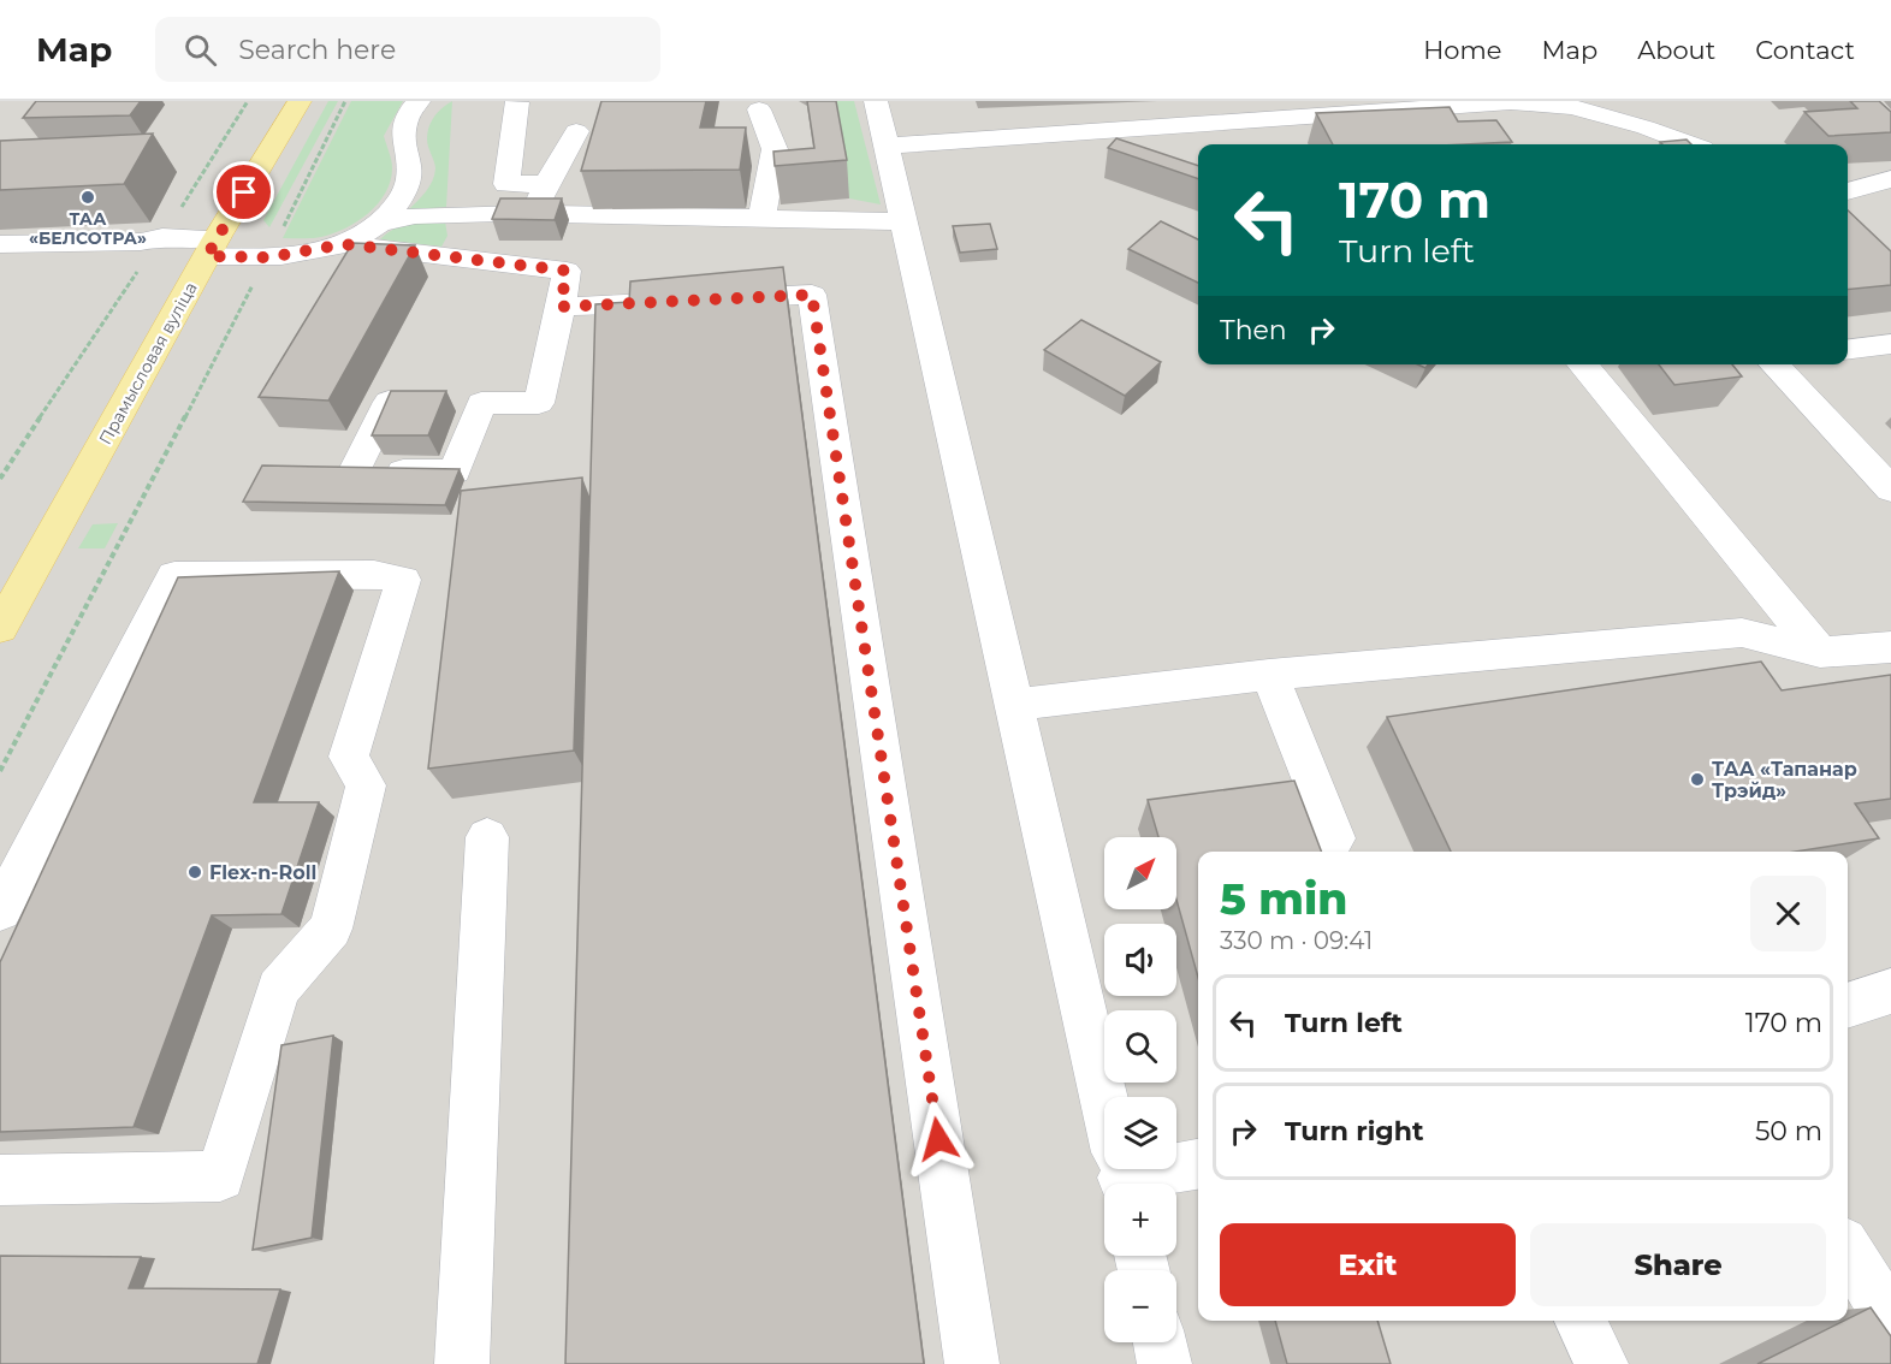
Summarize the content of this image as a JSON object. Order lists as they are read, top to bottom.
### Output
{
  "streets": {
    "main road": ["Прамысловая вуліца"]
  },
  "places": ["ТАА «БЕЛСОТРА»", "ТАА «Тапанар Трэйд»", "Flex-n-Roll"],
  "north": "top right",
  "page": {
    "header": "Map",
    "search": "Search here",
    "nav": [
      "Home",
      "Map",
      "About",
      "Contact"
    ],
    "turn": ["170 m", "Turn left"],
    "then": "Then",
    "map_buttons": ["+", "−"],
    "heading": ["5 min", "330 m · 09:41"],
    "list": [
      {
        "name": "Turn left",
        "value": "170 m"
      },
      {
        "name": "Turn right",
        "value": "50 m"
      }
    ],
    "buttons": ["Exit", "Share"]
  }
}
